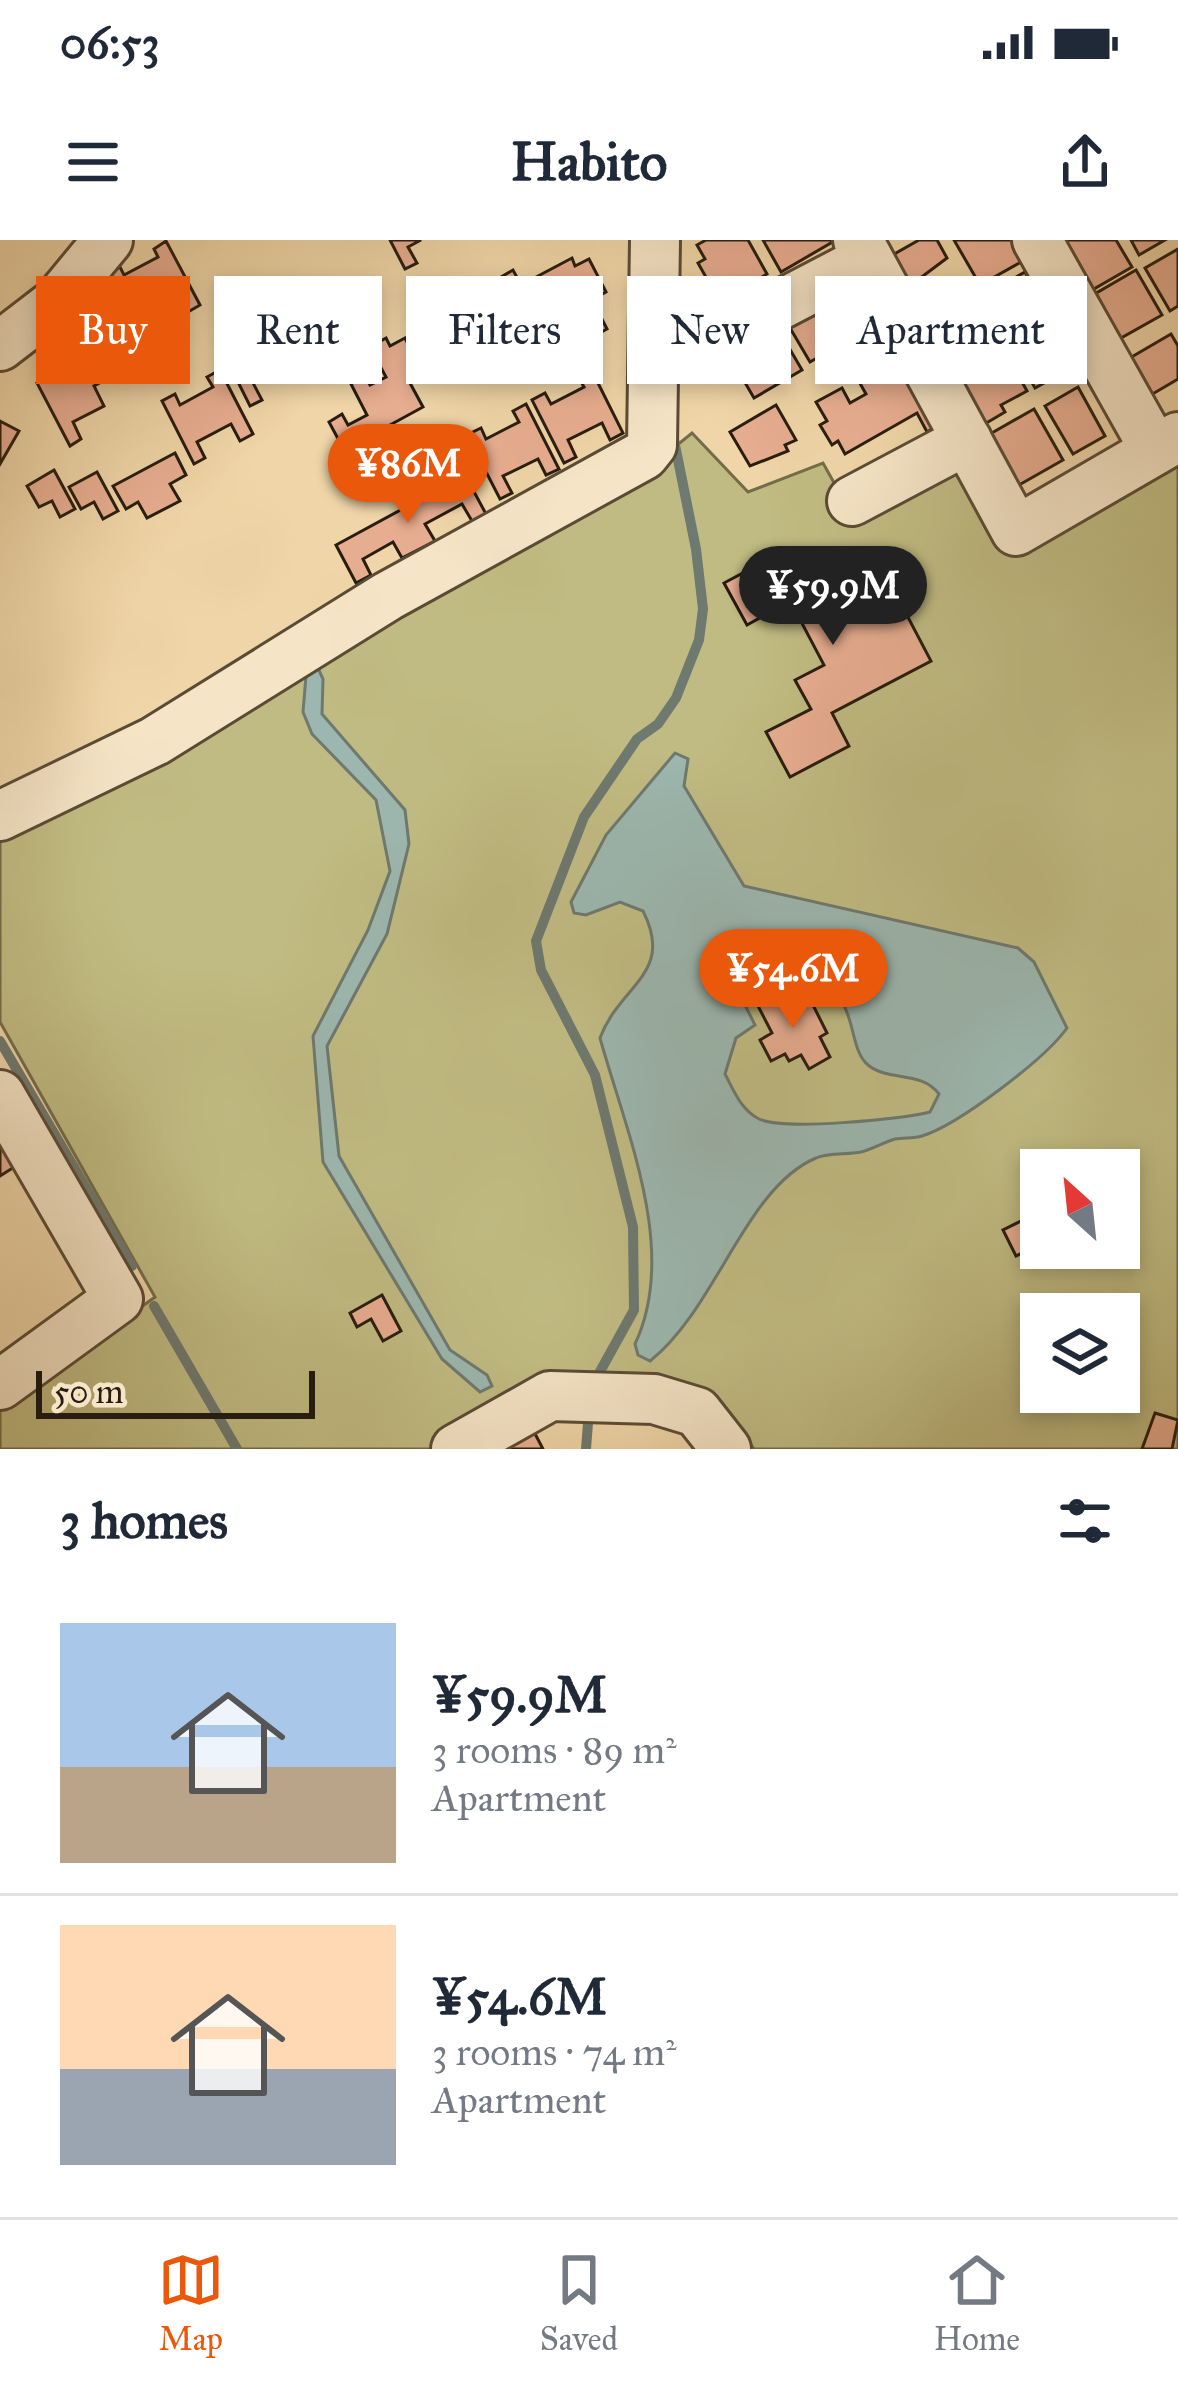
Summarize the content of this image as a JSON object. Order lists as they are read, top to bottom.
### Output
{
  "scale_bar": "50 m",
  "north": "top left",
  "page": {
    "status": "06:53",
    "header": "Habito",
    "chip": [
      "Buy",
      "Rent",
      "Filters",
      "New",
      "Apartment"
    ],
    "price": ["¥86M", "¥59.9M", "¥54.6M"],
    "scale": "50 m",
    "heading": "3 homes",
    "list": [
      {
        "name": "¥59.9M",
        "note": "3 rooms · 89 m² · Apartment"
      },
      {
        "name": "¥54.6M",
        "note": "3 rooms · 74 m² · Apartment"
      }
    ],
    "tabs": ["Map", "Saved", "Home"]
  }
}
